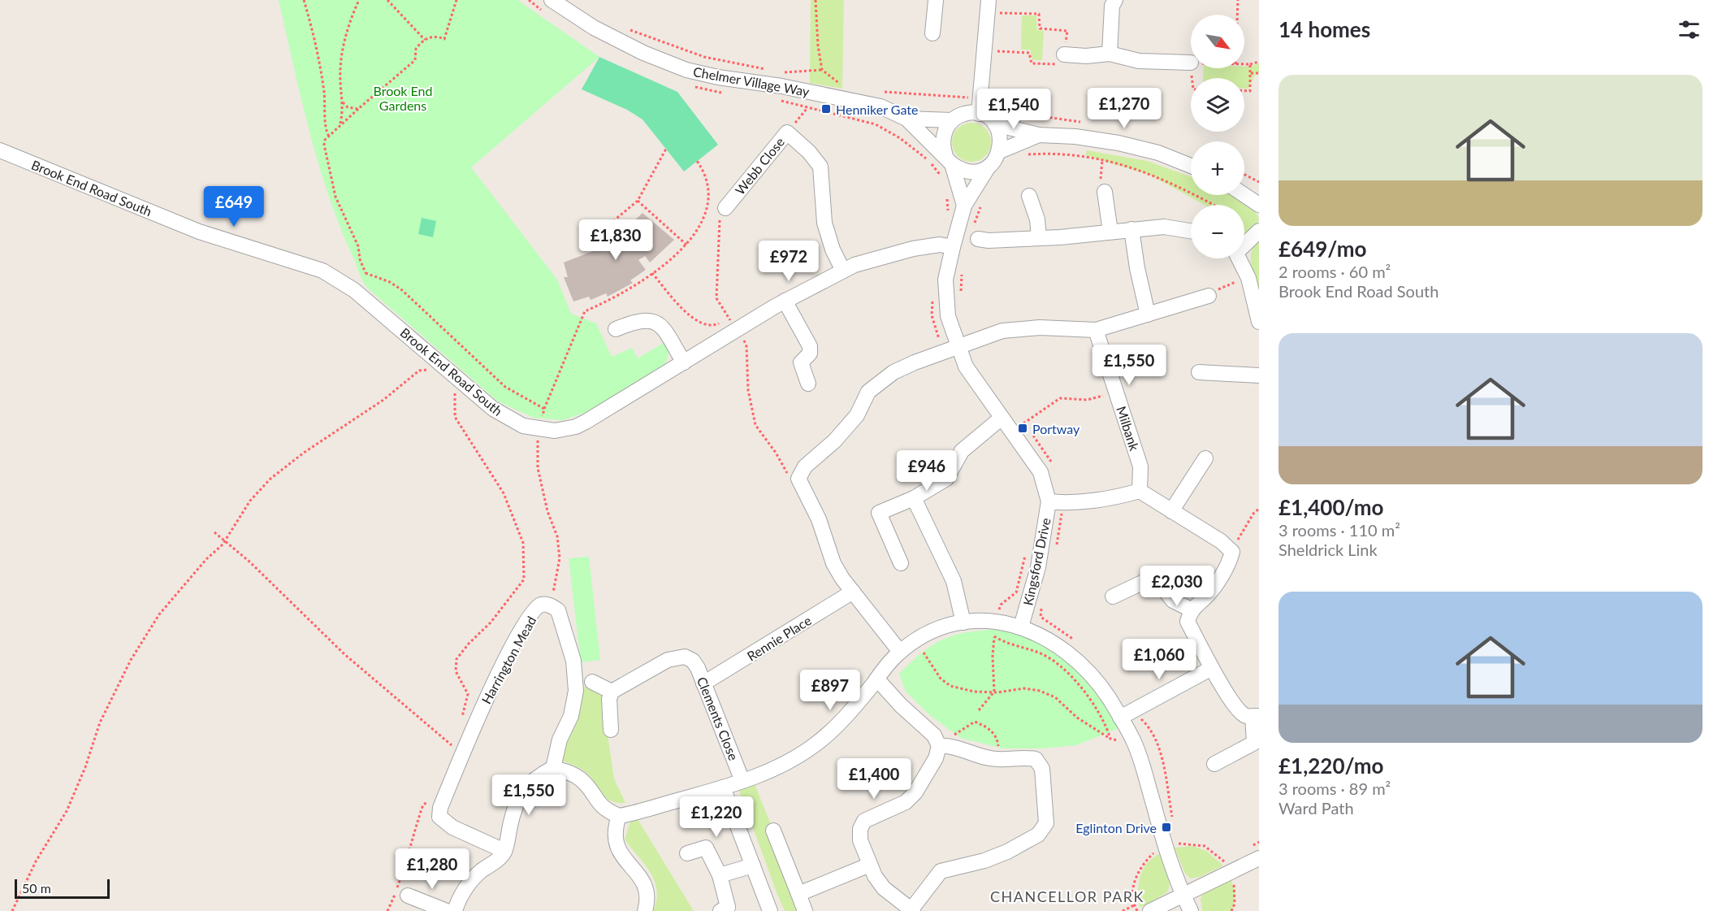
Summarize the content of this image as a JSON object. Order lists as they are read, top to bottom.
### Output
{
  "streets": {
    "street": [
      "Chelmer Village Way",
      "Webb Close",
      "Brook End Road South",
      "Milbank",
      "Kingsford Drive",
      "Rennie Place",
      "Harrington Mead",
      "Clements Close"
    ]
  },
  "crossings": [
    ["Chelmer Village Way", "Kingsford Drive"],
    ["Webb Close", "Brook End Road South"],
    ["Brook End Road South", "Kingsford Drive"],
    ["Rennie Place", "Clements Close"]
  ],
  "districts": ["CHANCELLOR PARK"],
  "parks": ["Brook End Gardens"],
  "places": {
    "transit": ["Henniker Gate", "Portway", "Eglinton Drive"]
  },
  "scale_bar": "50 m",
  "north": "bottom right",
  "page": {
    "heading": "14 homes",
    "map_buttons": ["+", "−"],
    "list": [
      {
        "name": "£649/mo",
        "note": "2 rooms · 60 m² · Brook End Road South"
      },
      {
        "name": "£1,400/mo",
        "note": "3 rooms · 110 m² · Sheldrick Link"
      },
      {
        "name": "£1,220/mo",
        "note": "3 rooms · 89 m² · Ward Path"
      }
    ],
    "price": [
      "£1,270",
      "£1,540",
      "£649",
      "£1,830",
      "£972",
      "£1,550",
      "£946",
      "£2,030",
      "£1,060",
      "£897",
      "£1,400",
      "£1,550",
      "£1,220",
      "£1,280"
    ],
    "scale": "50 m"
  }
}
